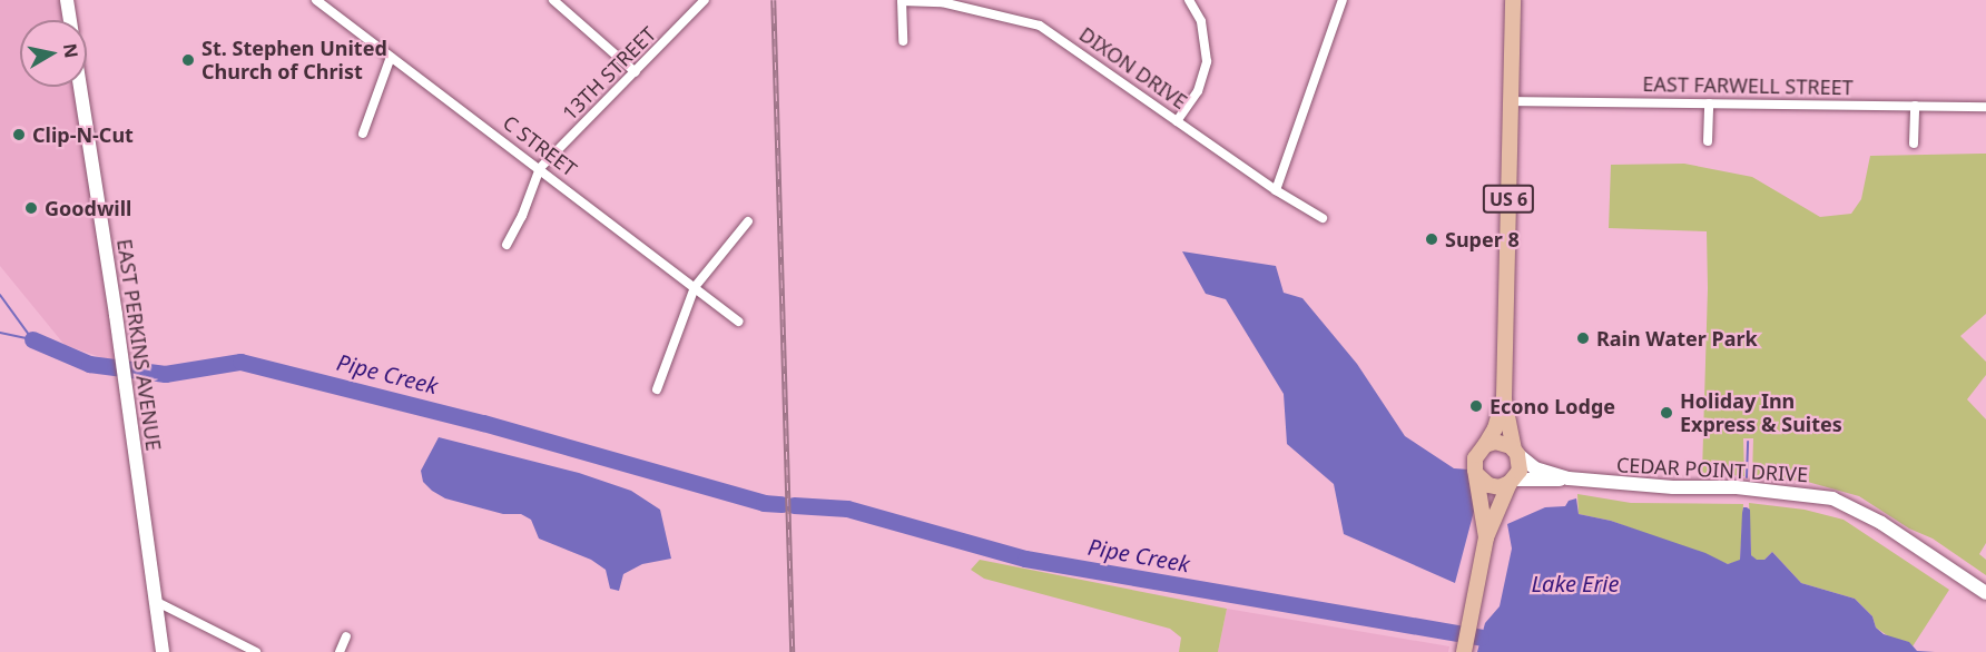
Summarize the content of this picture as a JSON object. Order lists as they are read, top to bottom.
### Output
{
  "streets": {
    "main road": ["US 6", "EAST PERKINS AVENUE", "CEDAR POINT DRIVE"],
    "street": [
      "DIXON DRIVE",
      "13TH STREET",
      "EAST FARWELL STREET",
      "C STREET"
    ]
  },
  "crossings": [
    ["13TH STREET", "C STREET"],
    ["EAST FARWELL STREET", "US 6"],
    ["US 6", "CEDAR POINT DRIVE"]
  ],
  "water": ["Pipe Creek", "Lake Erie"],
  "places": [
    "St. Stephen United Church of Christ",
    "Clip-N-Cut",
    "Goodwill",
    "Super 8",
    "Rain Water Park",
    "Econo Lodge",
    "Holiday Inn Express & Suites"
  ],
  "north": "right"
}
